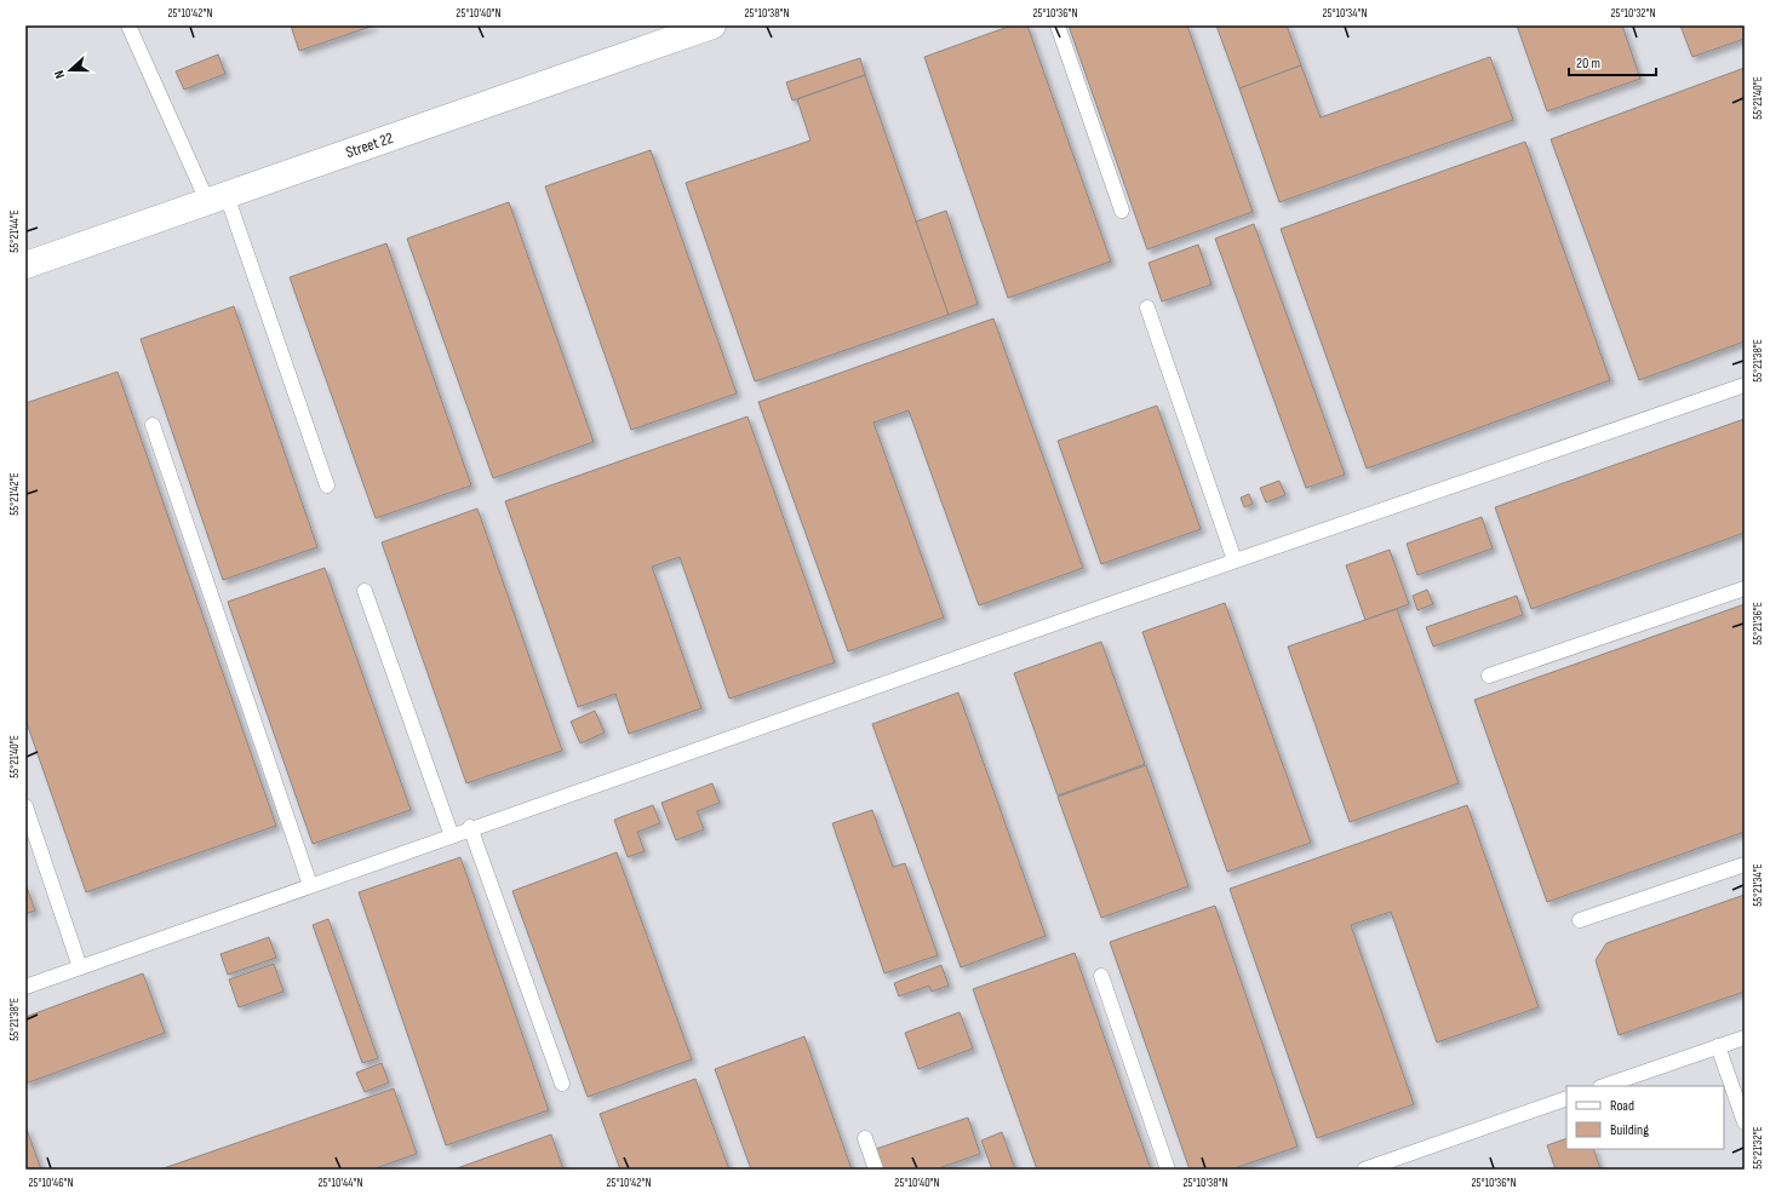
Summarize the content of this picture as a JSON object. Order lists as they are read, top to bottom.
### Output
{
  "streets": {
    "street": ["Street 22"]
  },
  "legend": ["Road", "Building"],
  "scale_bar": "20 m",
  "north": "left",
  "coordinates": [
    "25°10'42\"N",
    "25°10'40\"N",
    "25°10'38\"N",
    "25°10'36\"N",
    "25°10'34\"N",
    "25°10'32\"N",
    "55°21'40\"E",
    "55°21'44\"E",
    "55°21'38\"E",
    "55°21'42\"E",
    "55°21'36\"E",
    "55°21'34\"E",
    "55°21'32\"E",
    "25°10'46\"N",
    "25°10'44\"N"
  ]
}
